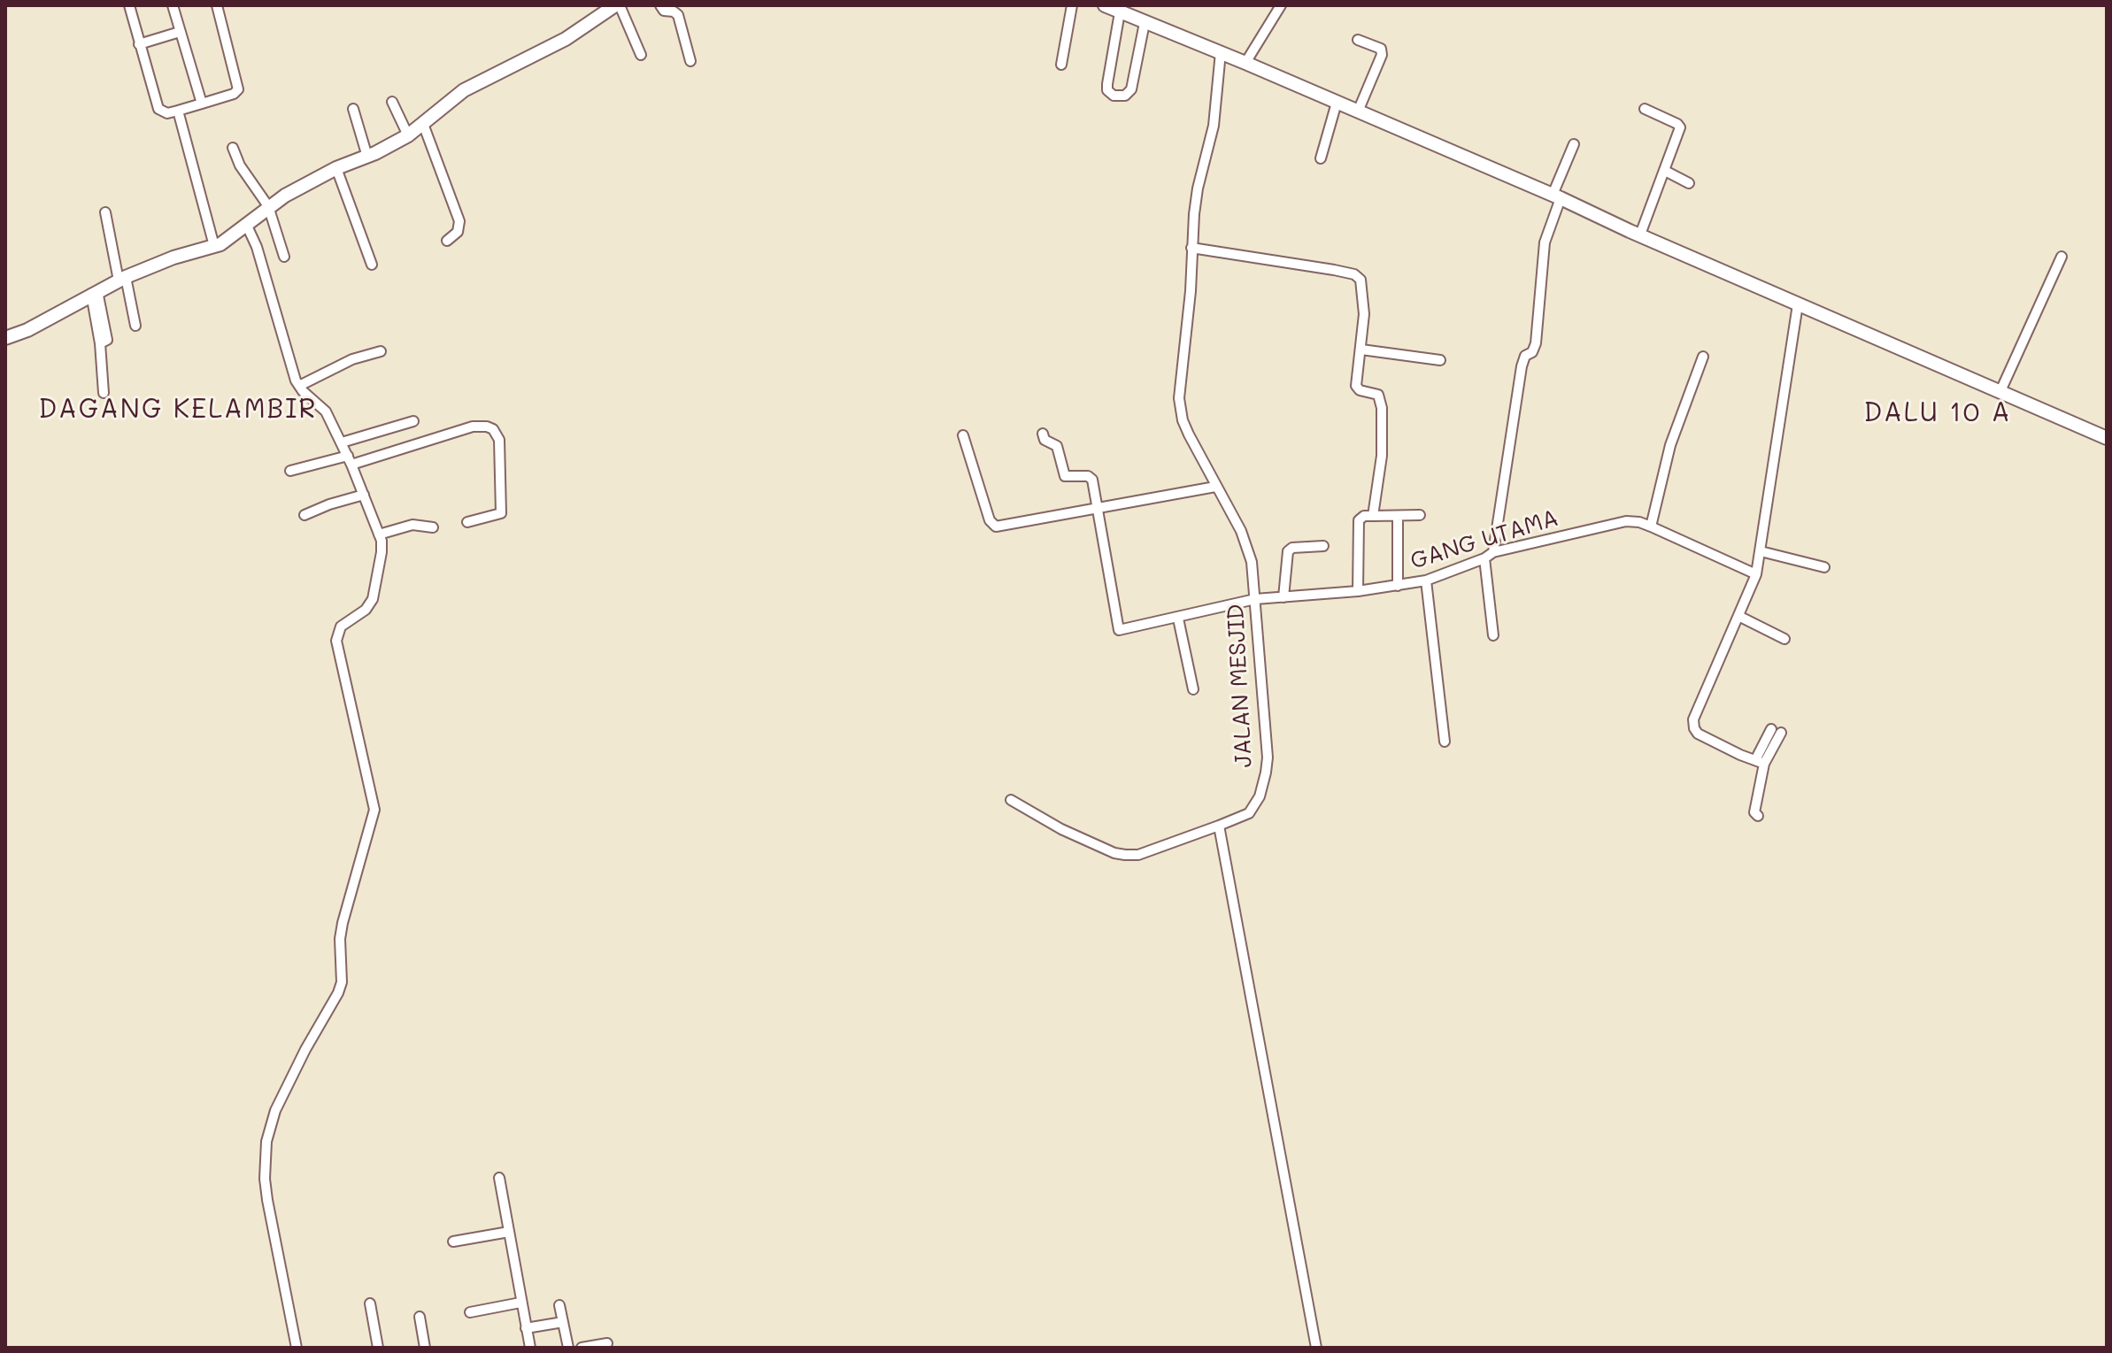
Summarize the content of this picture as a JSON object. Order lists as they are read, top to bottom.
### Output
{
  "streets": {
    "street": ["GANG UTAMA", "JALAN MESJID"]
  },
  "crossings": [
    ["GANG UTAMA", "JALAN MESJID"]
  ],
  "districts": ["DAGANG KELAMBIR", "DALU 10 A"]
}
